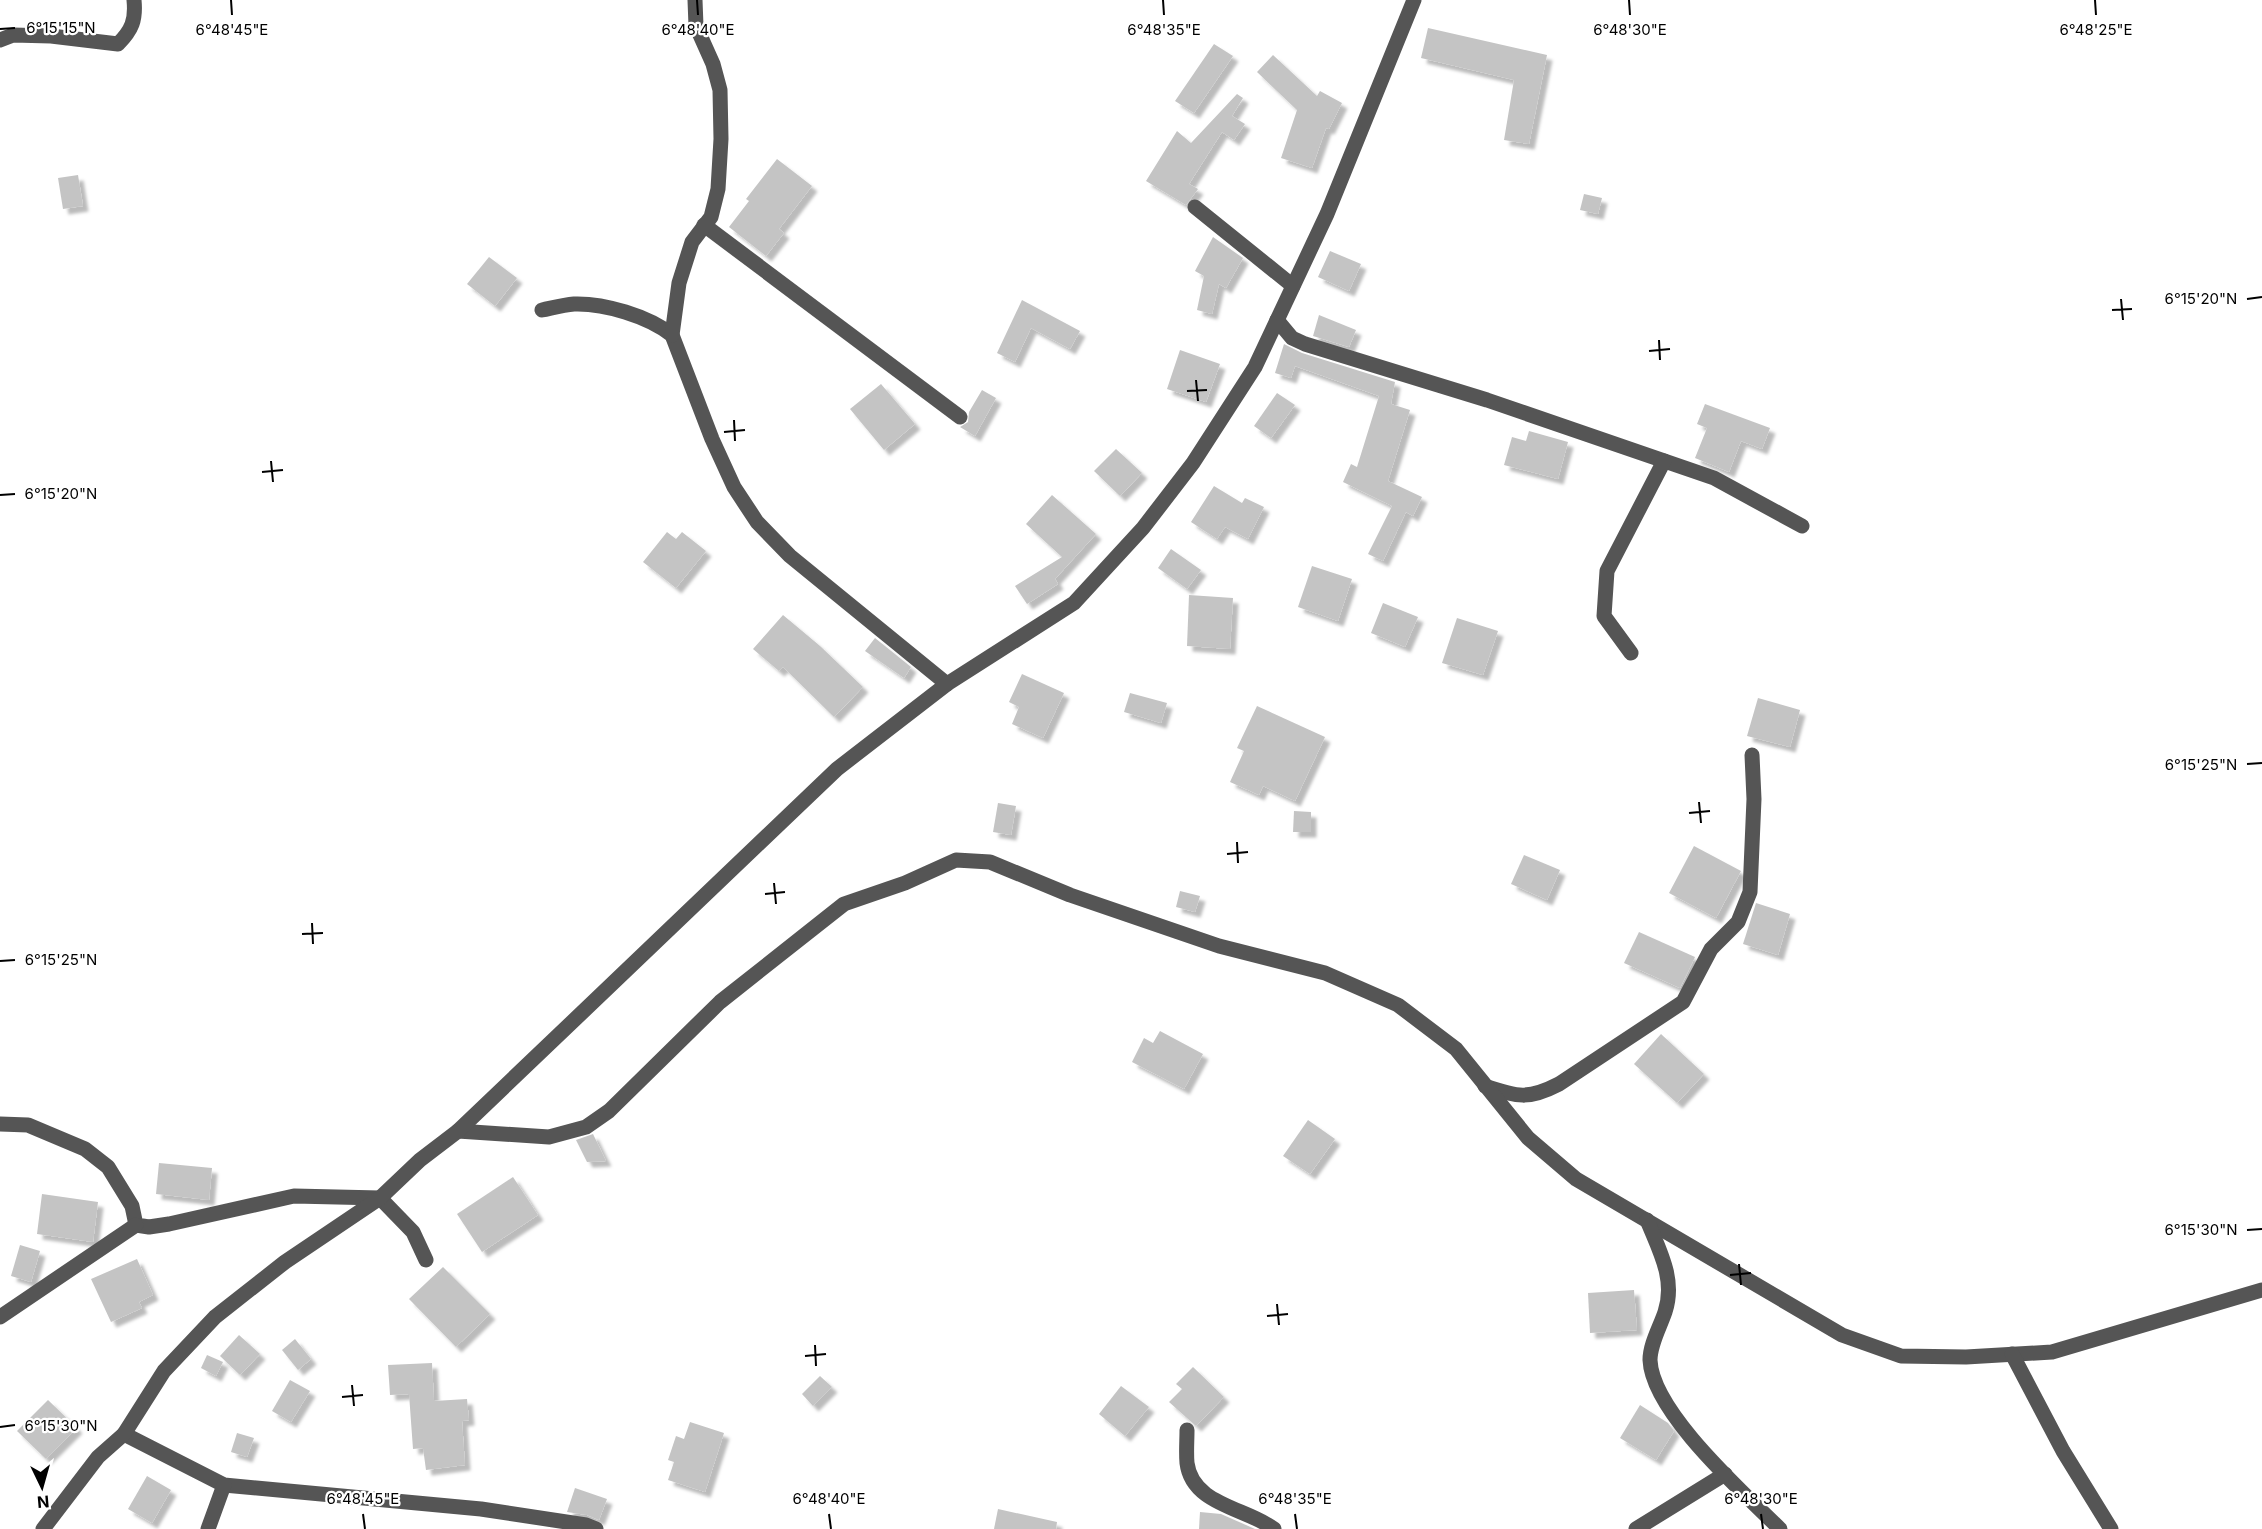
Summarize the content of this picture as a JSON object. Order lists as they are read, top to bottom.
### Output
{
  "north": "bottom",
  "coordinates": [
    "6°15'15\"N",
    "6°48'45\"E",
    "6°48'40\"E",
    "6°48'35\"E",
    "6°48'30\"E",
    "6°48'25\"E",
    "6°15'20\"N",
    "6°15'25\"N",
    "6°15'30\"N"
  ]
}
